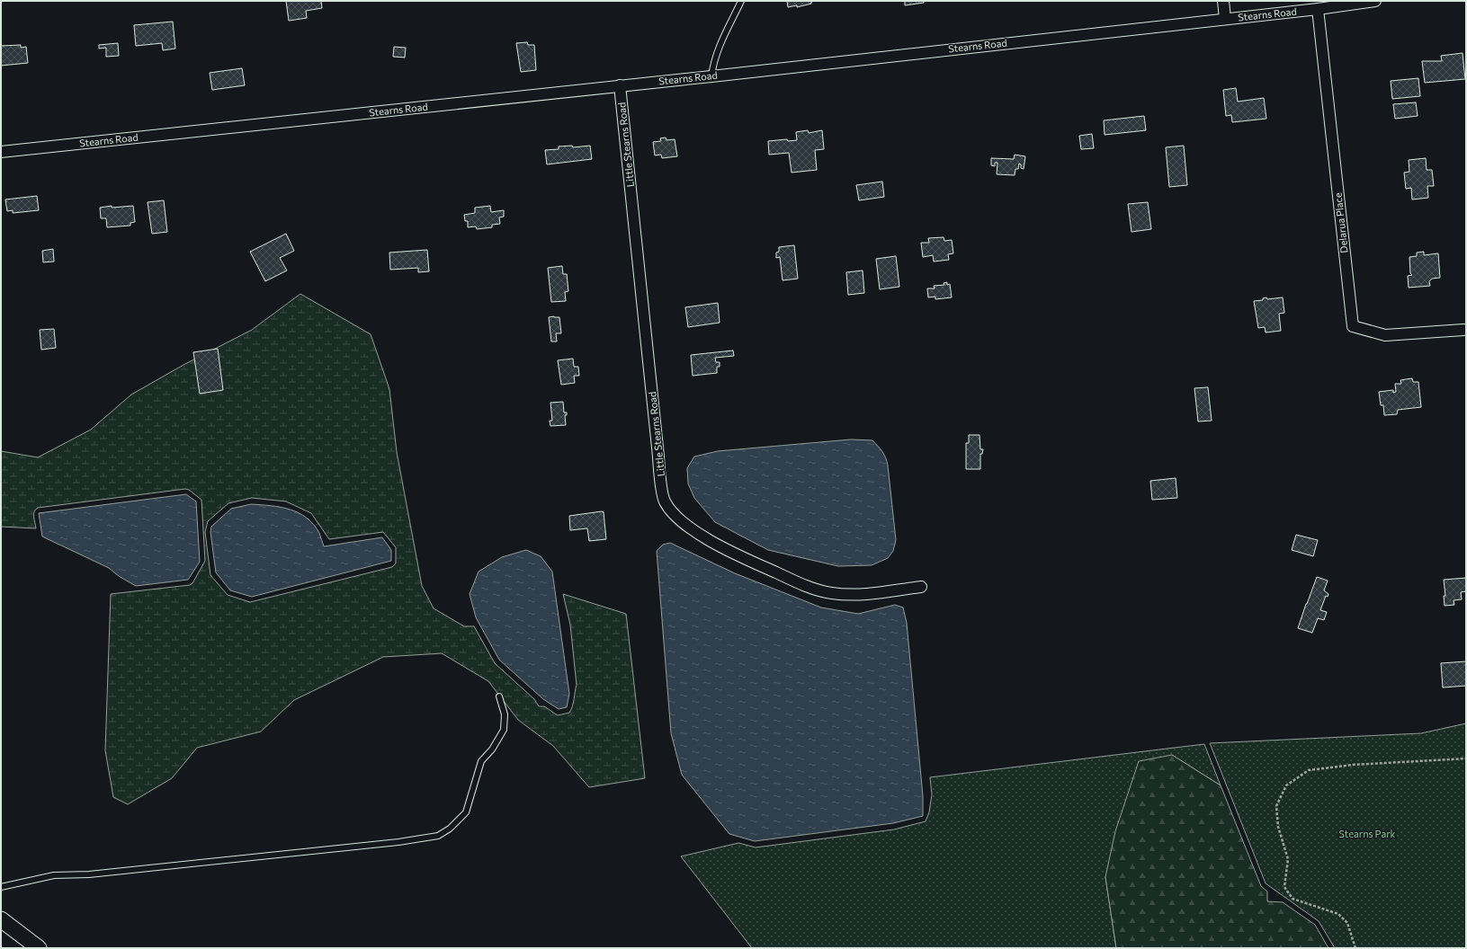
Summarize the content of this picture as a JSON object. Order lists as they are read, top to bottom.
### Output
{
  "streets": {
    "street": ["Stearns Road", "Little Stearns Road", "Delarua Place"]
  },
  "crossings": [
    ["Stearns Road", "Little Stearns Road"],
    ["Stearns Road", "Delarua Place"]
  ],
  "parks": ["Stearns Park"]
}
